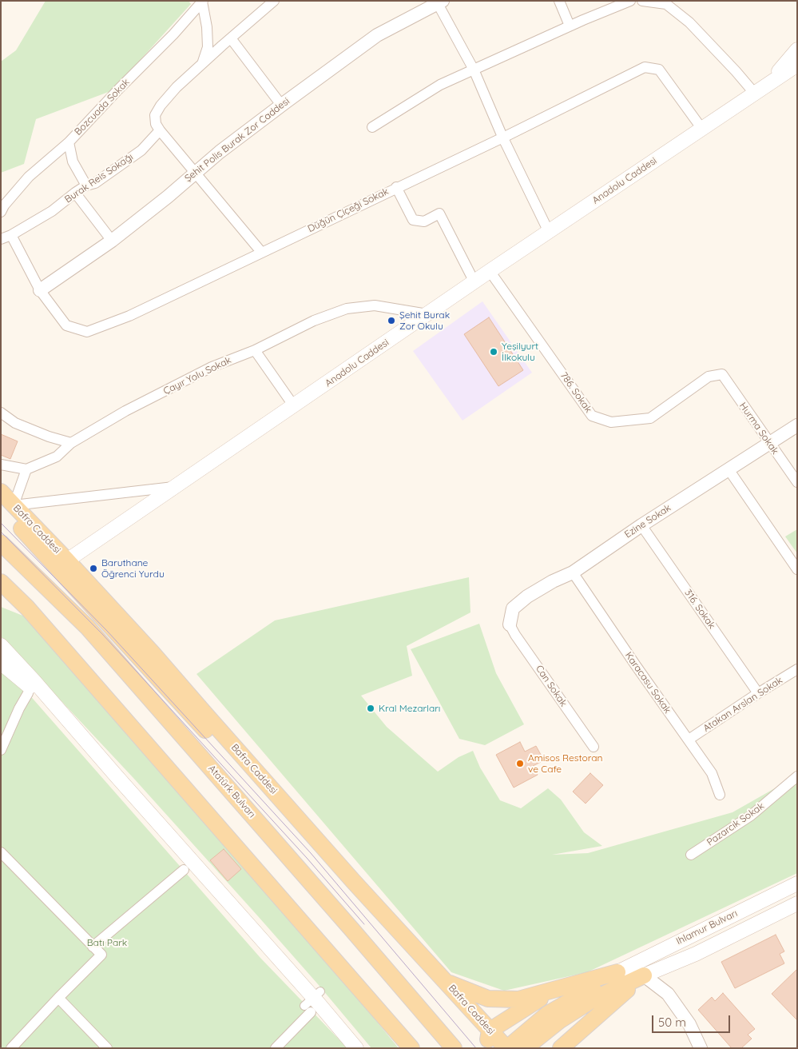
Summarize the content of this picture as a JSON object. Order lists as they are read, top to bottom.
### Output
{
  "streets": {
    "main road": [
      "Anadolu Caddesi",
      "Bafra Caddesi",
      "Atatürk Bulvarı",
      "Ihlamur Bulvarı"
    ],
    "street": [
      "Bozcuada Sokak",
      "Şehit Polis Burak Zor Caddesi",
      "Burak Reis Sokağı",
      "Düğün Çiçeği Sokak",
      "Çayır Yolu Sokak",
      "786. Sokak",
      "Hurma Sokak",
      "Ezine Sokak",
      "316. Sokak",
      "Karacasu Sokak",
      "Can Sokak",
      "Atakan Arslan Sokak",
      "Pazarcık Sokak"
    ]
  },
  "crossings": [
    ["Şehit Polis Burak Zor Caddesi", "Düğün Çiçeği Sokak"],
    ["Burak Reis Sokağı", "Düğün Çiçeği Sokak"],
    ["Anadolu Caddesi", "Düğün Çiçeği Sokak"],
    ["Anadolu Caddesi", "Çayır Yolu Sokak"],
    ["Anadolu Caddesi", "786. Sokak"],
    ["Anadolu Caddesi", "Bafra Caddesi"],
    ["786. Sokak", "Hurma Sokak"],
    ["Hurma Sokak", "Ezine Sokak"],
    ["Ezine Sokak", "316. Sokak"],
    ["Ezine Sokak", "Karacasu Sokak"],
    ["Ezine Sokak", "Can Sokak"],
    ["316. Sokak", "Atakan Arslan Sokak"],
    ["Karacasu Sokak", "Atakan Arslan Sokak"]
  ],
  "parks": ["Batı Park"],
  "places": [
    "Şehit Burak Zor Okulu",
    "Yeşilyurt İlkokulu",
    "Baruthane Öğrenci Yurdu",
    "Kral Mezarları",
    "Amisos Restoran ve Cafe"
  ],
  "scale_bar": "50 m"
}
